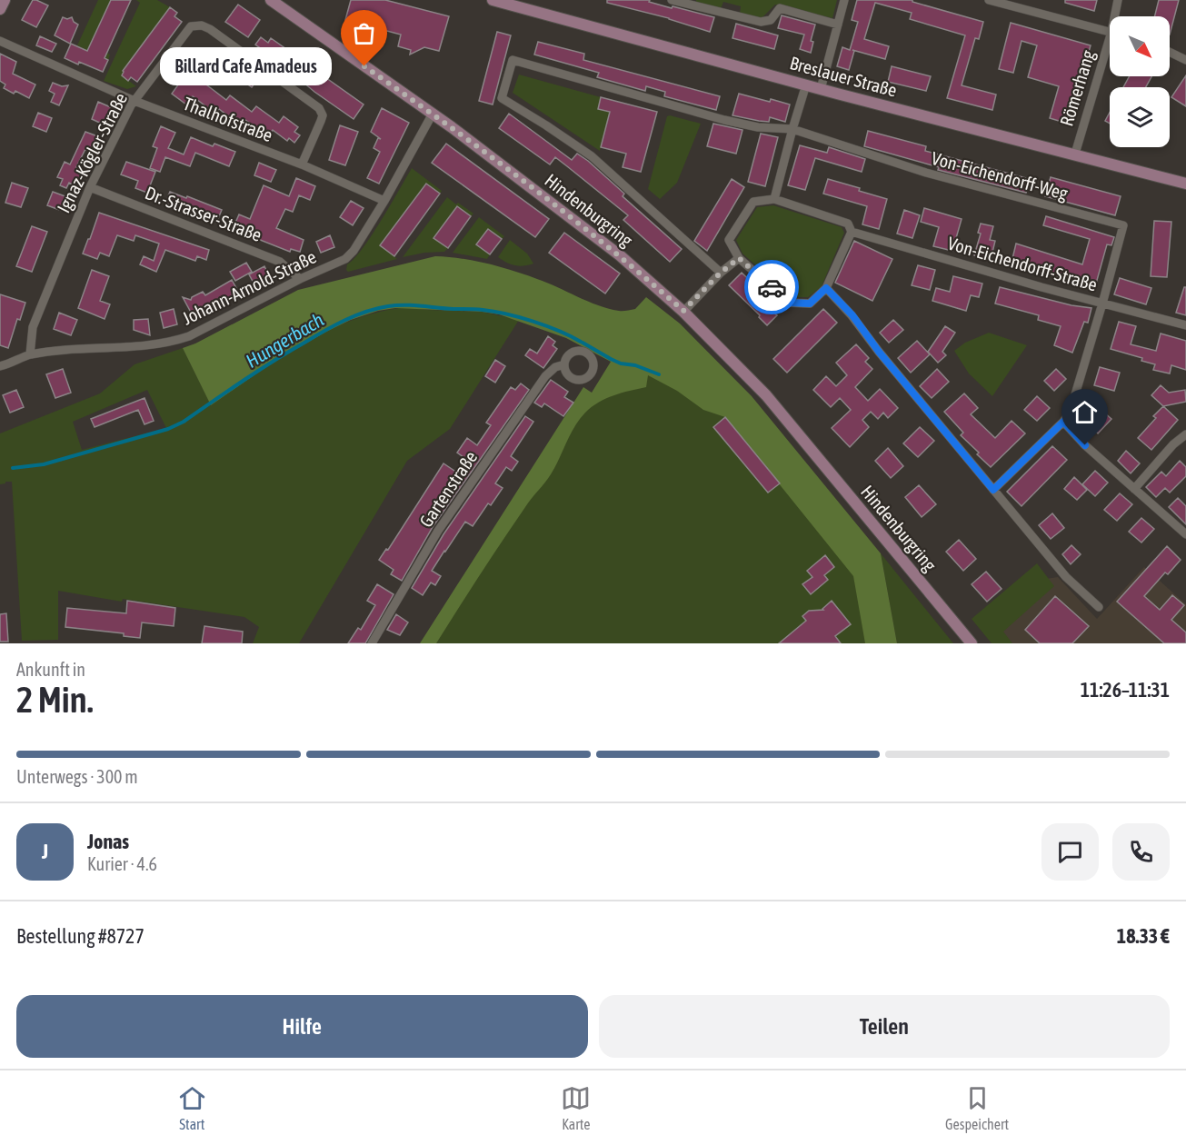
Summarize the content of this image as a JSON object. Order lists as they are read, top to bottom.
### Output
{
  "streets": {
    "main road": ["Breslauer Straße", "Hindenburgring"],
    "street": [
      "Römerhang",
      "Thalhofstraße",
      "Ignaz-Kögler-Straße",
      "Von-Eichendorff-Weg",
      "Dr.-Strasser-Straße",
      "Von-Eichendorff-Straße",
      "Johann-Arnold-Straße",
      "Gartenstraße"
    ]
  },
  "crossings": [
    ["Breslauer Straße", "Römerhang"],
    ["Thalhofstraße", "Ignaz-Kögler-Straße"],
    ["Thalhofstraße", "Johann-Arnold-Straße"],
    ["Ignaz-Kögler-Straße", "Dr.-Strasser-Straße"],
    ["Ignaz-Kögler-Straße", "Johann-Arnold-Straße"],
    ["Von-Eichendorff-Weg", "Von-Eichendorff-Straße"],
    ["Hindenburgring", "Johann-Arnold-Straße"],
    ["Dr.-Strasser-Straße", "Johann-Arnold-Straße"]
  ],
  "water": ["Hungerbach"],
  "places": ["Billard Cafe Amadeus"],
  "north": "bottom right",
  "page": {
    "bubble": "Billard Cafe Amadeus",
    "heading": ["2 Min.", "Ankunft in", "11:26–11:31"],
    "panel": [
      "Jonas",
      "Kurier · 4.6",
      "Bestellung #8727",
      "18.33 €"
    ],
    "bar": "Unterwegs · 300 m",
    "round": "J",
    "buttons": ["Hilfe", "Teilen"],
    "tabs": ["Start", "Karte", "Gespeichert"]
  }
}
